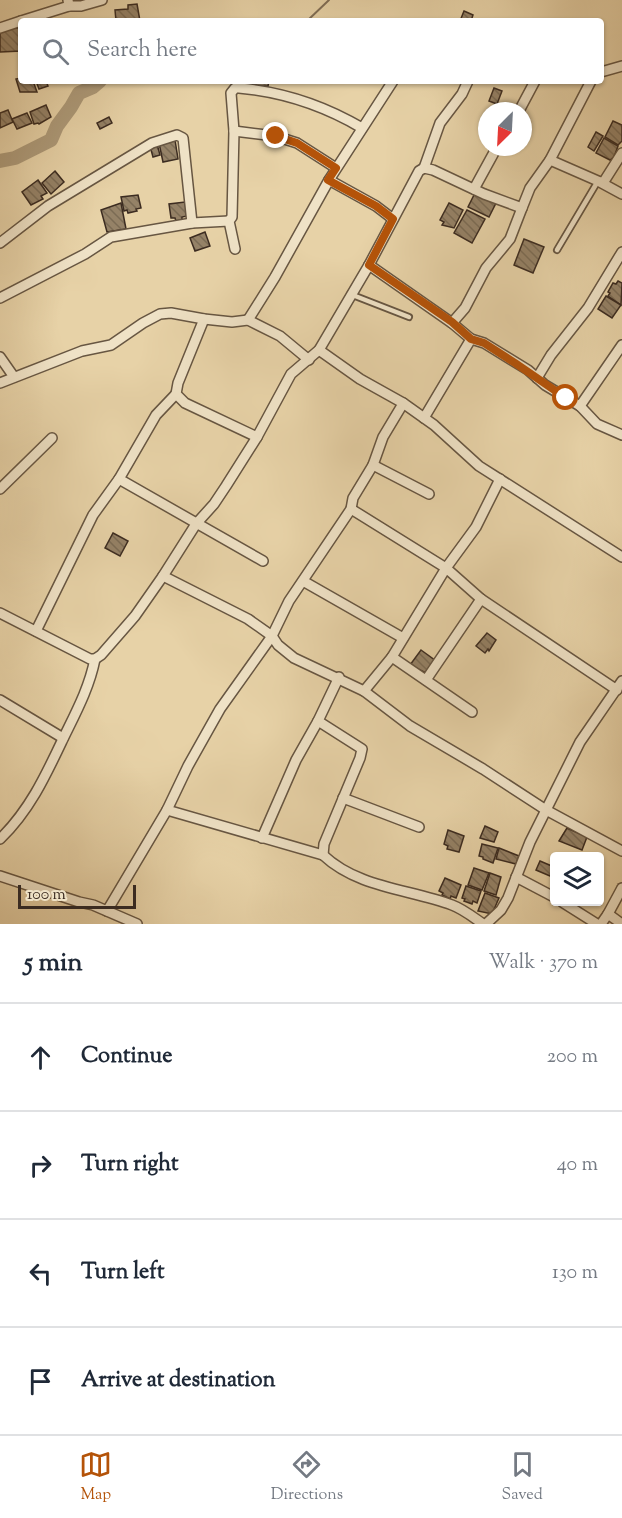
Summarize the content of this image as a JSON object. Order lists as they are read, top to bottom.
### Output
{
  "scale_bar": "100 m",
  "north": "bottom left",
  "page": {
    "search": "Search here",
    "scale": "100 m",
    "heading": ["5 min", "Walk · 370 m"],
    "list": [
      ["Continue", "200 m"],
      ["Turn right", "40 m"],
      ["Turn left", "130 m"],
      "Arrive at destination"
    ],
    "nav": ["Map", "Directions", "Saved"]
  }
}
